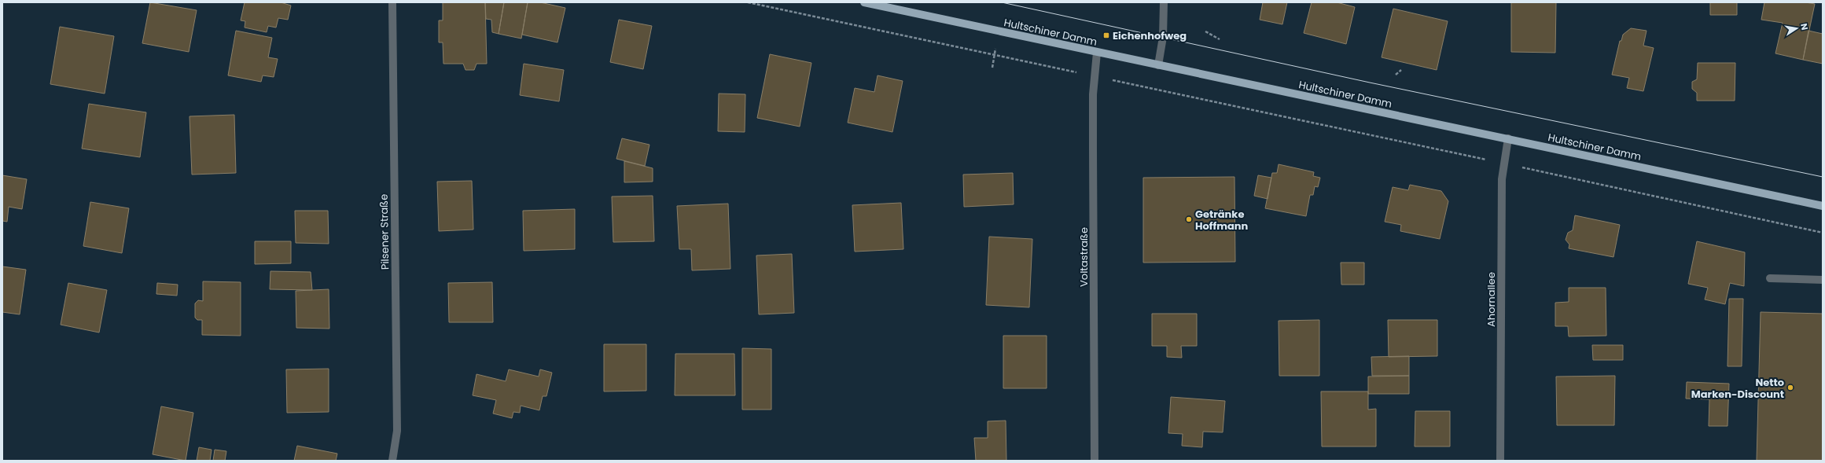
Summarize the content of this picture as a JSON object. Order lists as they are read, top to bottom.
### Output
{
  "streets": {
    "main road": ["Hultschiner Damm"],
    "street": ["Pilsener Straße", "Voltastraße", "Ahornallee"]
  },
  "crossings": [
    ["Hultschiner Damm", "Voltastraße"],
    ["Hultschiner Damm", "Ahornallee"]
  ],
  "places": {
    "transit": ["Eichenhofweg"],
    "other": ["Getränke Hoffmann", "Netto Marken-Discount"]
  },
  "north": "right"
}
